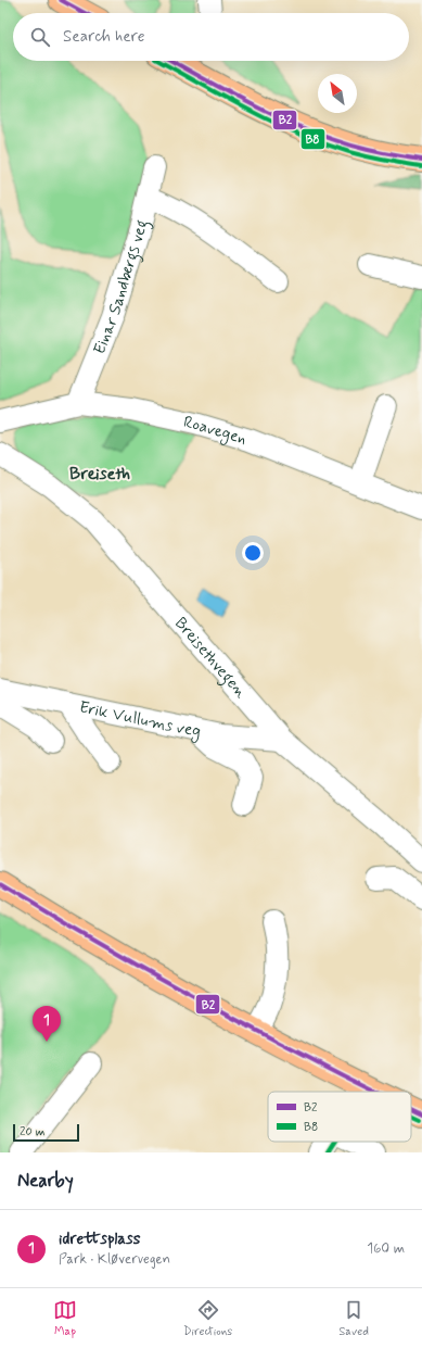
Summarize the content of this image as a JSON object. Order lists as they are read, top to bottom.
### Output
{
  "streets": {
    "street": [
      "Einar Sandbergs veg",
      "Roavegen",
      "Breisethvegen",
      "Erik Vullums veg"
    ]
  },
  "crossings": [
    ["Einar Sandbergs veg", "Roavegen"],
    ["Breisethvegen", "Erik Vullums veg"]
  ],
  "districts": ["Breiseth"],
  "lines": ["transit line B2", "transit line B8"],
  "legend": ["B2", "B8"],
  "scale_bar": "20 m",
  "north": "top left",
  "page": {
    "search": "Search here",
    "pins": "1",
    "scale": "20 m",
    "heading": "Nearby",
    "list": [
      {
        "mark": "1",
        "name": "idrettsplass",
        "note": "Park · Kløvervegen",
        "value": "160 m"
      }
    ],
    "nav": ["Map", "Directions", "Saved"]
  }
}
